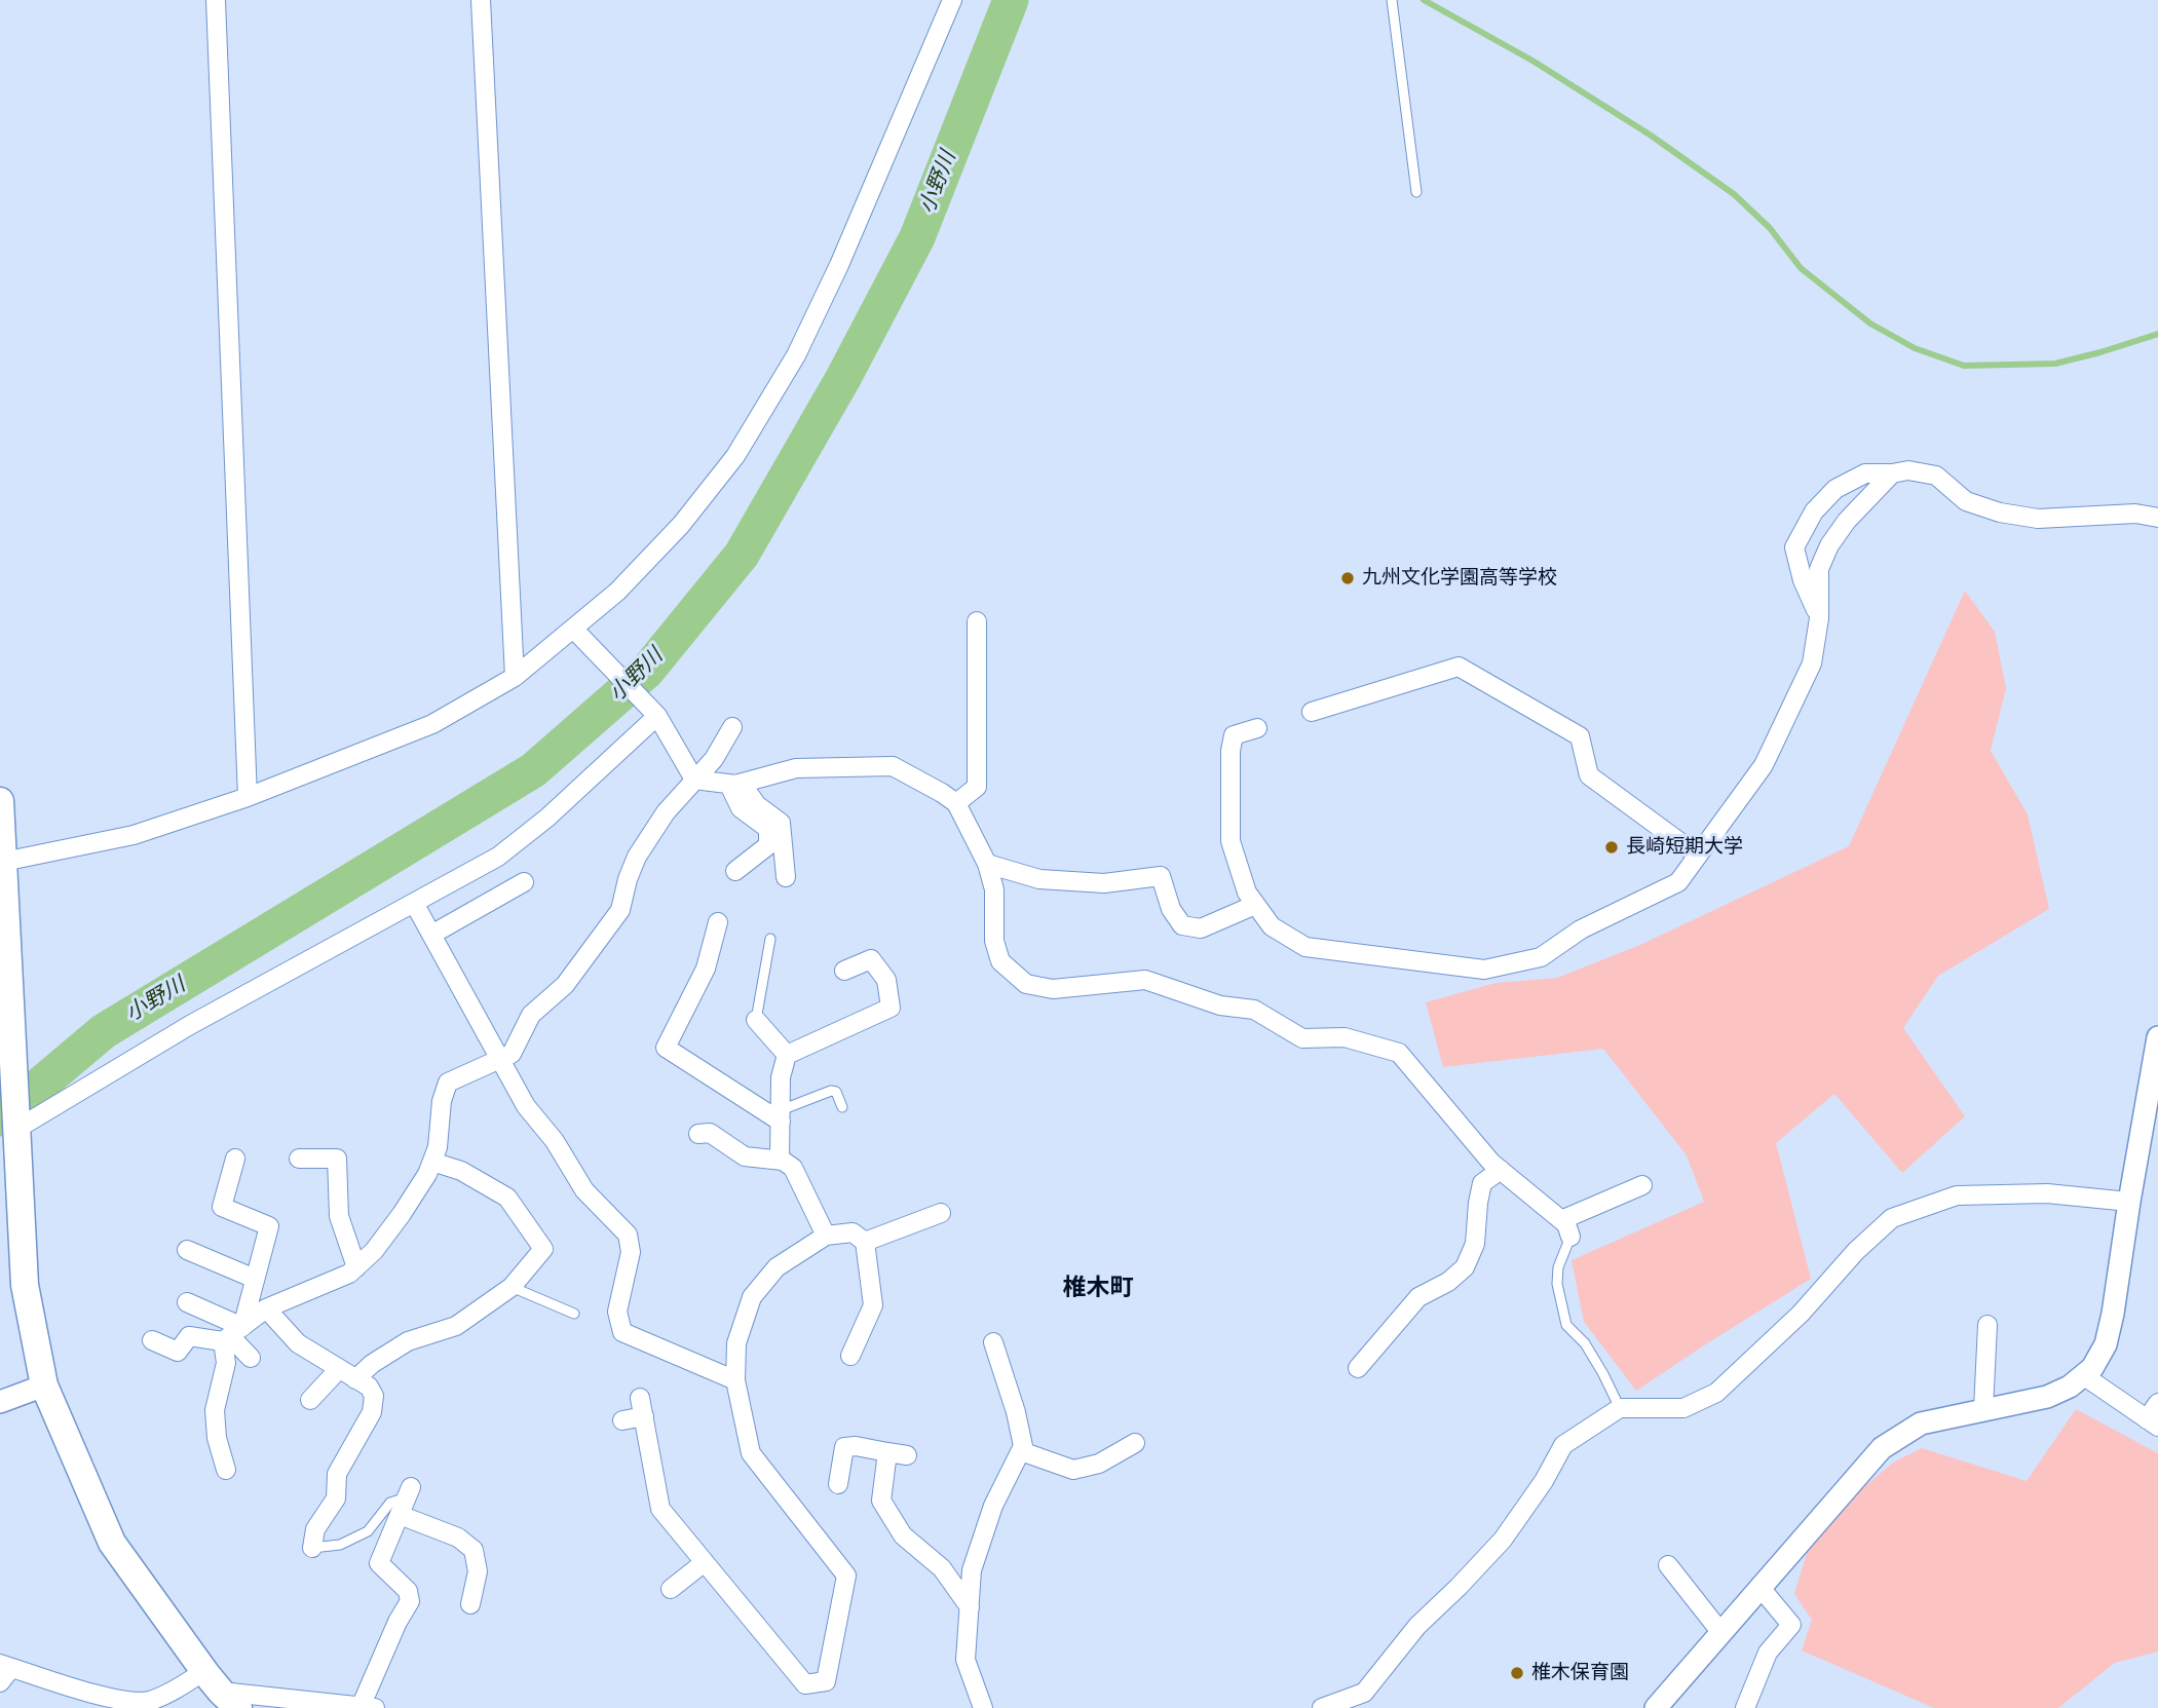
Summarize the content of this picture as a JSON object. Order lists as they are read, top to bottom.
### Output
{
  "districts": ["椎木町"],
  "water": ["小野川"],
  "places": ["九州文化学園高等学校", "長崎短期大学", "椎木保育園"]
}
